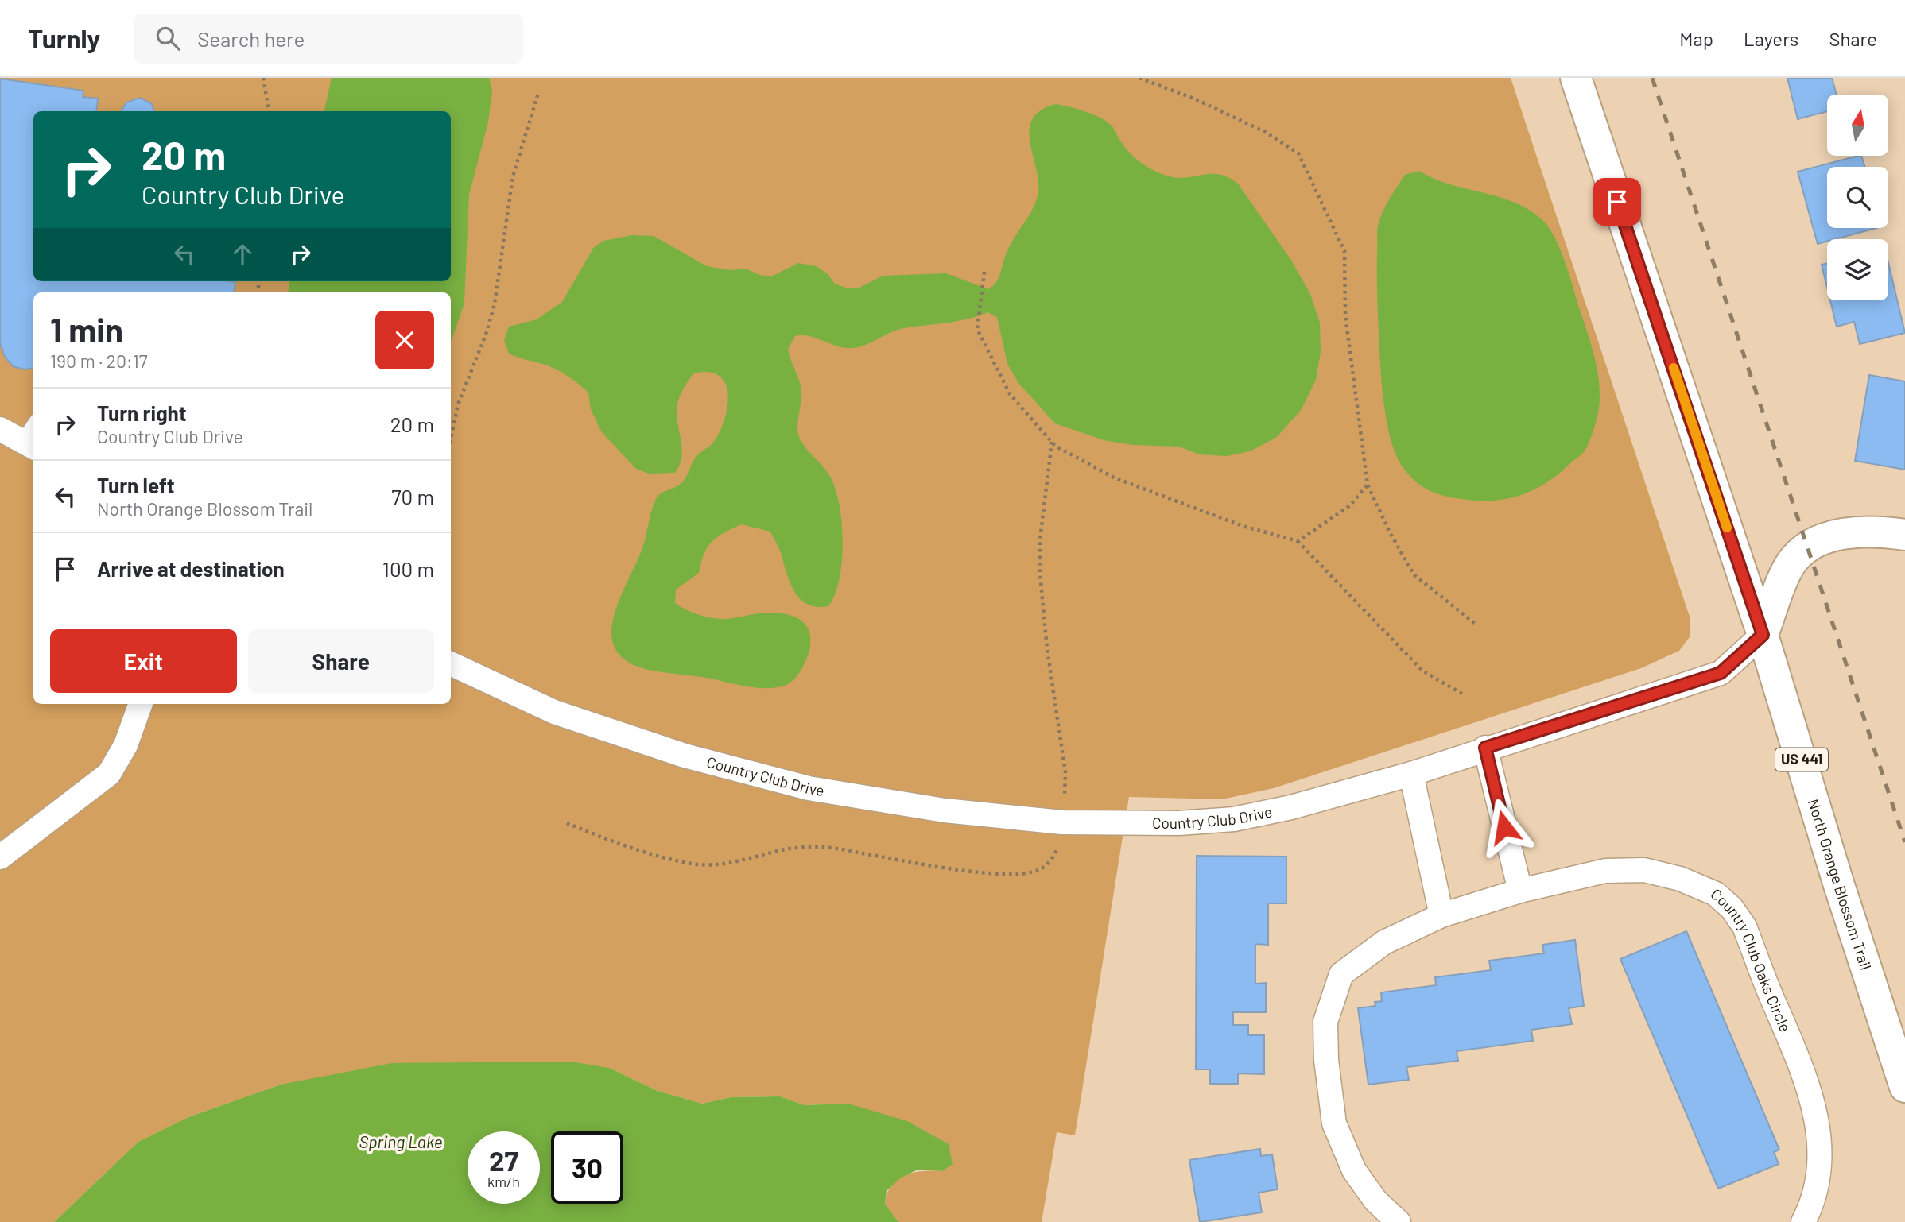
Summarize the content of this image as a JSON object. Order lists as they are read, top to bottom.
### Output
{
  "streets": {
    "main road": ["US 441", "Country Club Drive", "North Orange Blossom Trail"],
    "street": ["Country Club Oaks Circle"]
  },
  "crossings": [
    ["Country Club Drive", "North Orange Blossom Trail"]
  ],
  "water": ["Spring Lake"],
  "north": "top",
  "page": {
    "header": "Turnly",
    "search": "Search here",
    "nav": ["Map", "Layers", "Share"],
    "turn": ["20 m", "Country Club Drive"],
    "heading": ["1 min", "190 m · 20:17"],
    "list": [
      {
        "name": "Turn right",
        "note": "Country Club Drive",
        "value": "20 m"
      },
      {
        "name": "Turn left",
        "note": "North Orange Blossom Trail",
        "value": "70 m"
      },
      {
        "name": "Arrive at destination",
        "value": "100 m"
      }
    ],
    "buttons": ["Exit", "Share"],
    "speed": "27 km/h",
    "limit": "30"
  }
}
